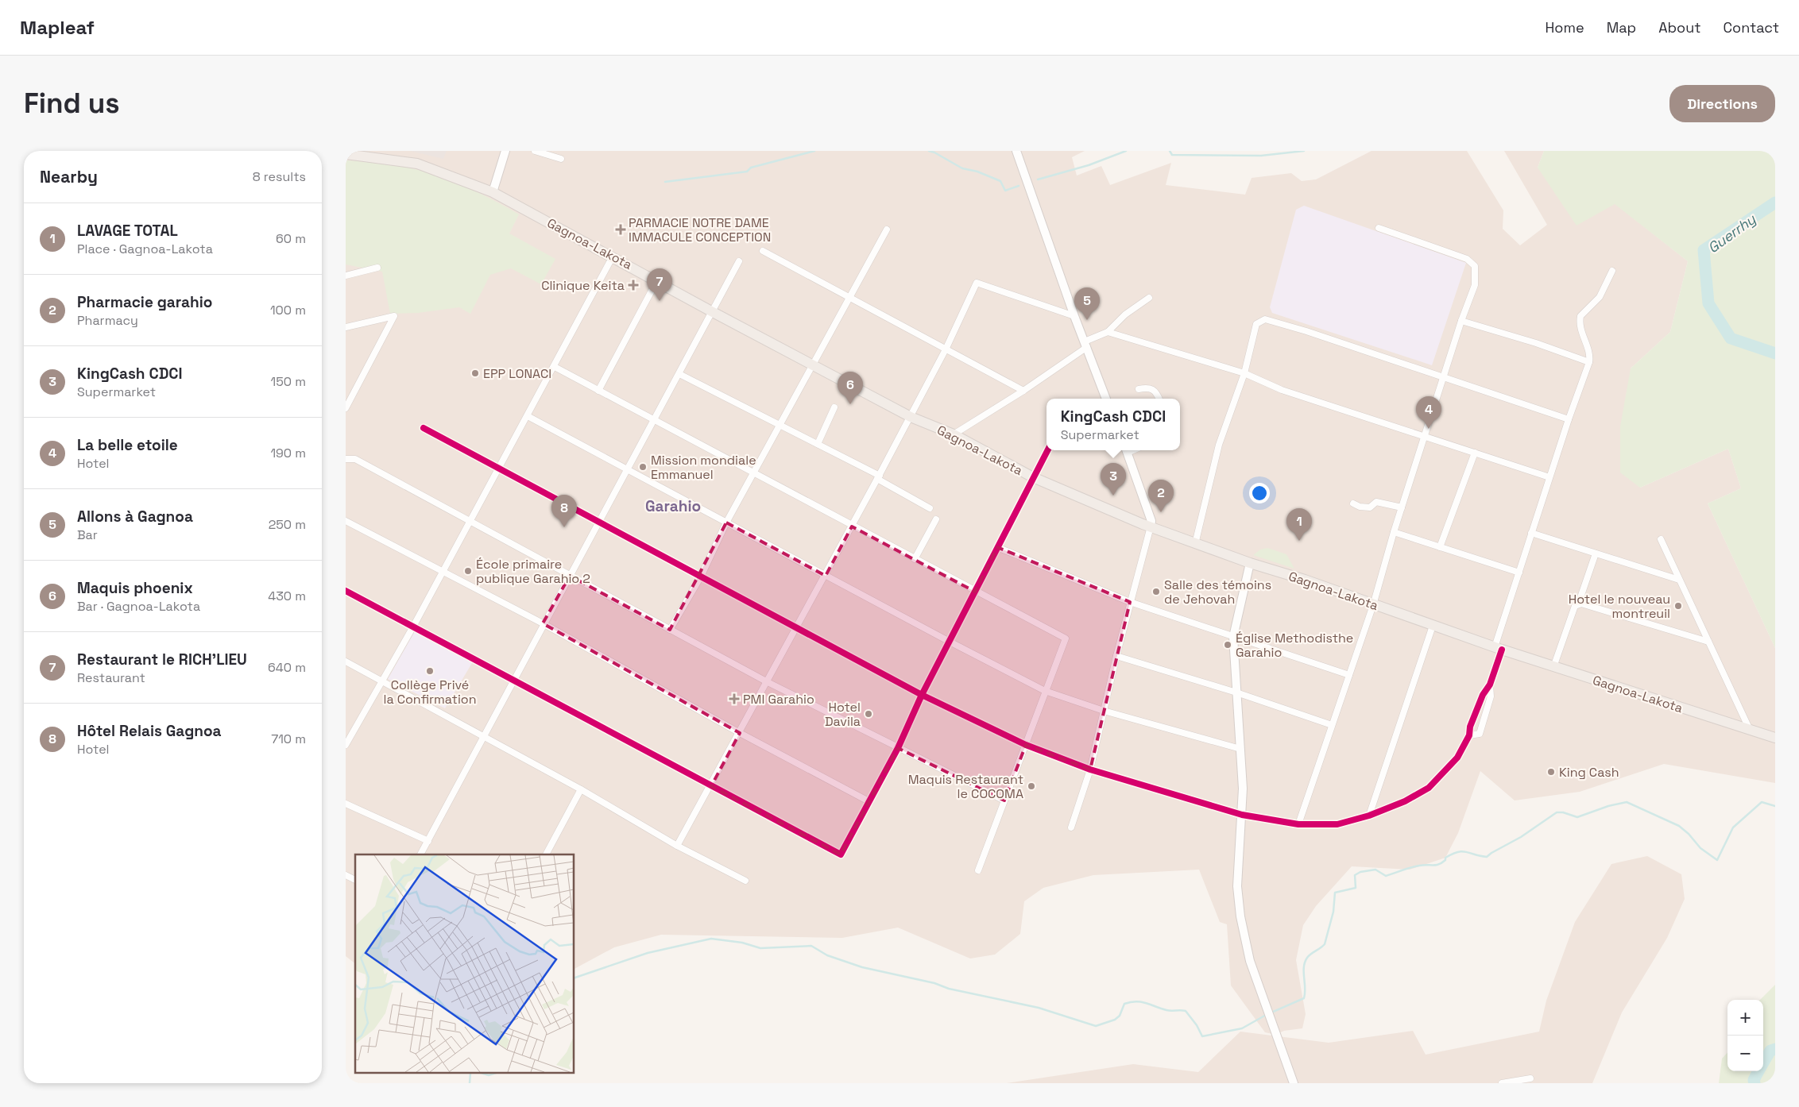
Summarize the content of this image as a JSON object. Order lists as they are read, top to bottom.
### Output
{
  "streets": {
    "main road": ["Gagnoa-Lakota"]
  },
  "districts": ["Garahio"],
  "water": ["Guerrhy"],
  "places": {
    "health": ["PARMACIE NOTRE DAME IMMACULE CONCEPTION", "Clinique Keita", "PMI Garahio"],
    "other": [
      "EPP LONACI",
      "Mission mondiale Emmanuel",
      "École primaire publique Garahio 2",
      "Salle des témoins de Jehovah",
      "Hotel le nouveau montreuil",
      "Église Methodisthe Garahio",
      "Collège Privé la Confirmation",
      "Hotel Davila",
      "King Cash",
      "Maquis Restaurant le COCOMA"
    ]
  },
  "page": {
    "header": "Mapleaf",
    "nav": [
      "Home",
      "Map",
      "About",
      "Contact"
    ],
    "buttons": "Directions",
    "title": "Find us",
    "heading": ["Nearby", "8 results"],
    "list": [
      {
        "mark": "1",
        "name": "LAVAGE TOTAL",
        "note": "Place · Gagnoa-Lakota",
        "value": "60 m"
      },
      {
        "mark": "2",
        "name": "Pharmacie garahio",
        "note": "Pharmacy",
        "value": "100 m"
      },
      {
        "mark": "3",
        "name": "KingCash CDCI",
        "note": "Supermarket",
        "value": "150 m"
      },
      {
        "mark": "4",
        "name": "La belle etoile",
        "note": "Hotel",
        "value": "190 m"
      },
      {
        "mark": "5",
        "name": "Allons à Gagnoa",
        "note": "Bar",
        "value": "250 m"
      },
      {
        "mark": "6",
        "name": "Maquis phoenix",
        "note": "Bar · Gagnoa-Lakota",
        "value": "430 m"
      },
      {
        "mark": "7",
        "name": "Restaurant le RICH'LIEU",
        "note": "Restaurant",
        "value": "640 m"
      },
      {
        "mark": "8",
        "name": "Hôtel Relais Gagnoa",
        "note": "Hotel",
        "value": "710 m"
      }
    ],
    "pins": [
      "7",
      "5",
      "6",
      "4",
      "3",
      "2",
      "8",
      "1"
    ],
    "popup": ["KingCash CDCI", "Supermarket"],
    "map_buttons": ["+", "−"]
  }
}
